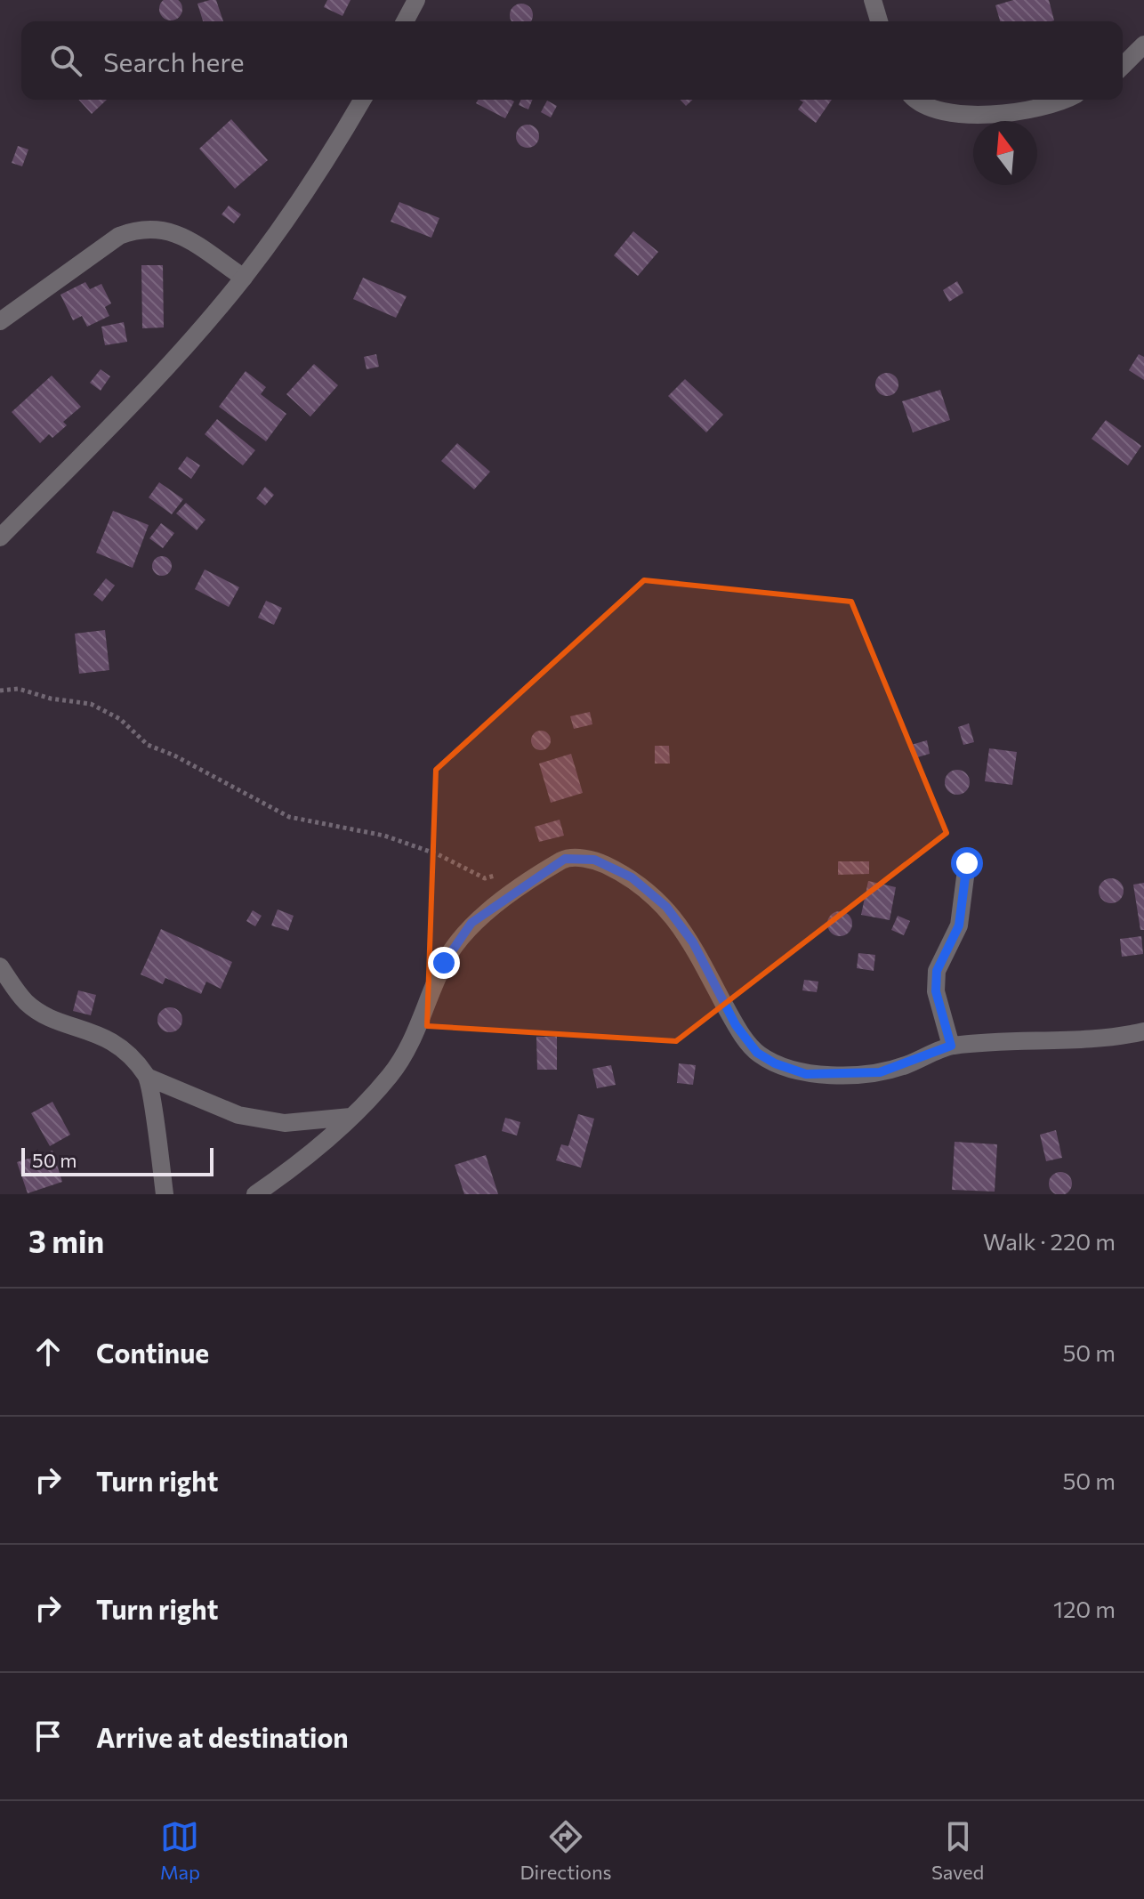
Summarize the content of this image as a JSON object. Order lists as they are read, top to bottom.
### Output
{
  "scale_bar": "50 m",
  "north": "top",
  "page": {
    "search": "Search here",
    "scale": "50 m",
    "heading": ["3 min", "Walk · 220 m"],
    "list": [
      ["Continue", "50 m"],
      ["Turn right", "50 m"],
      ["Turn right", "120 m"],
      "Arrive at destination"
    ],
    "nav": ["Map", "Directions", "Saved"]
  }
}
